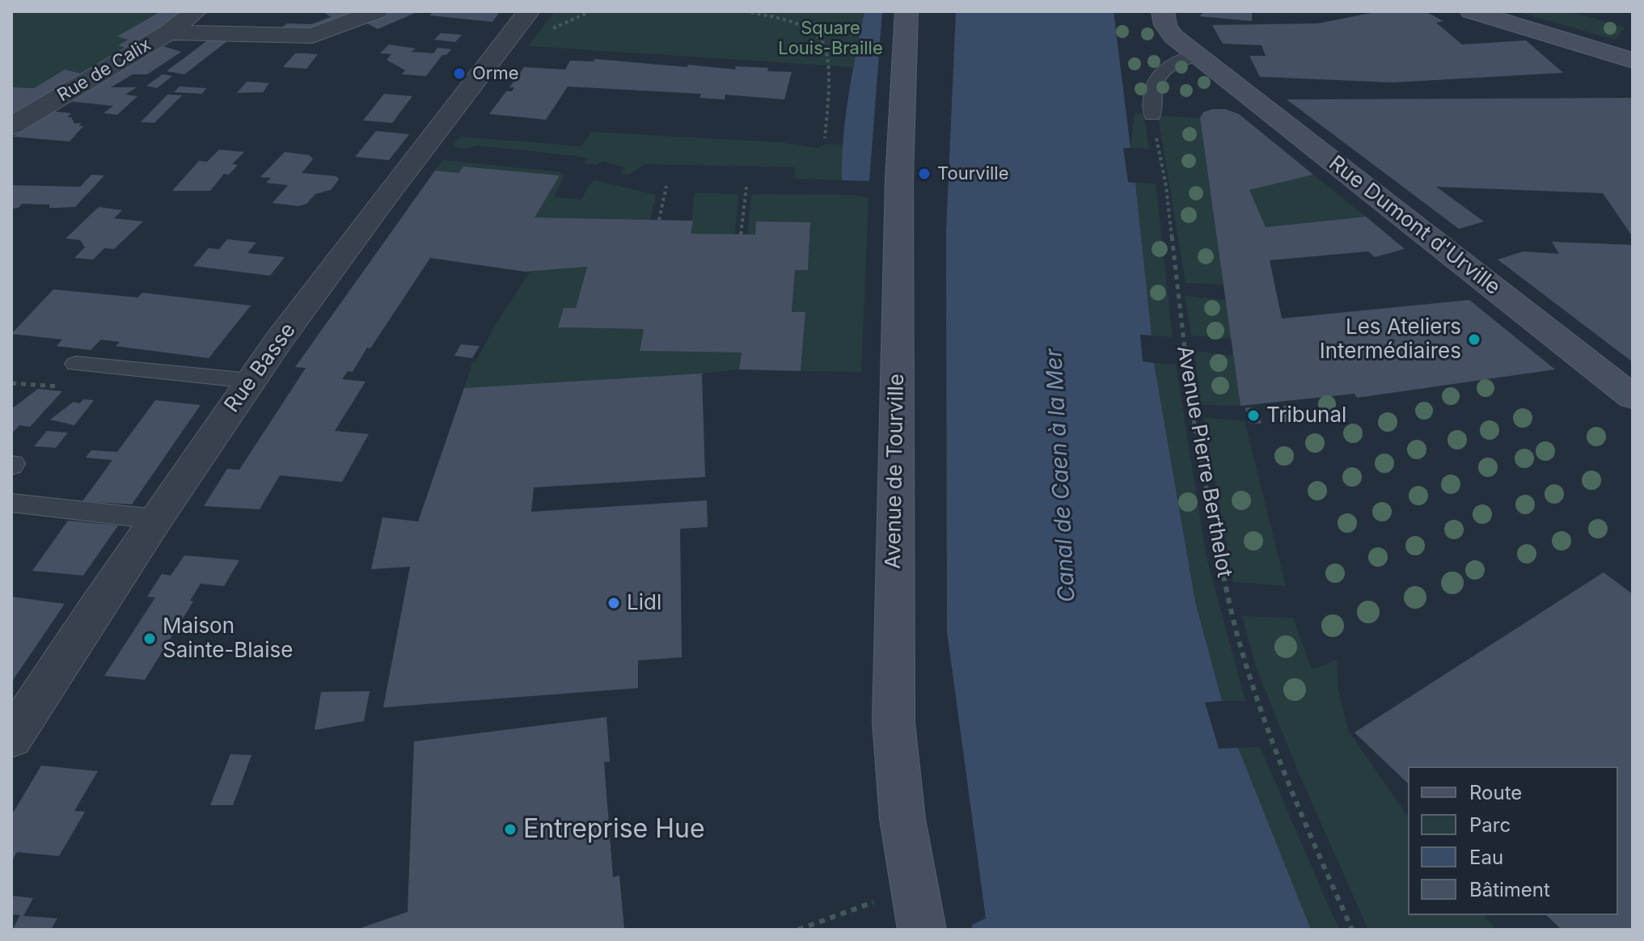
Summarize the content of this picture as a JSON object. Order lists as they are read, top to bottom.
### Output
{
  "streets": {
    "street": [
      "Rue de Calix",
      "Rue Dumont d'Urville",
      "Rue Basse",
      "Avenue de Tourville"
    ],
    "path": ["Avenue Pierre Berthelot"]
  },
  "water": ["Canal de Caen à la Mer"],
  "parks": ["Square Louis-Braille"],
  "places": [
    "Orme",
    "Tourville",
    "Les Ateliers Intermédiaires",
    "Tribunal",
    "Lidl",
    "Maison Sainte-Blaise",
    "Entreprise Hue"
  ],
  "legend": [
    "Route",
    "Parc",
    "Eau",
    "Bâtiment"
  ]
}
